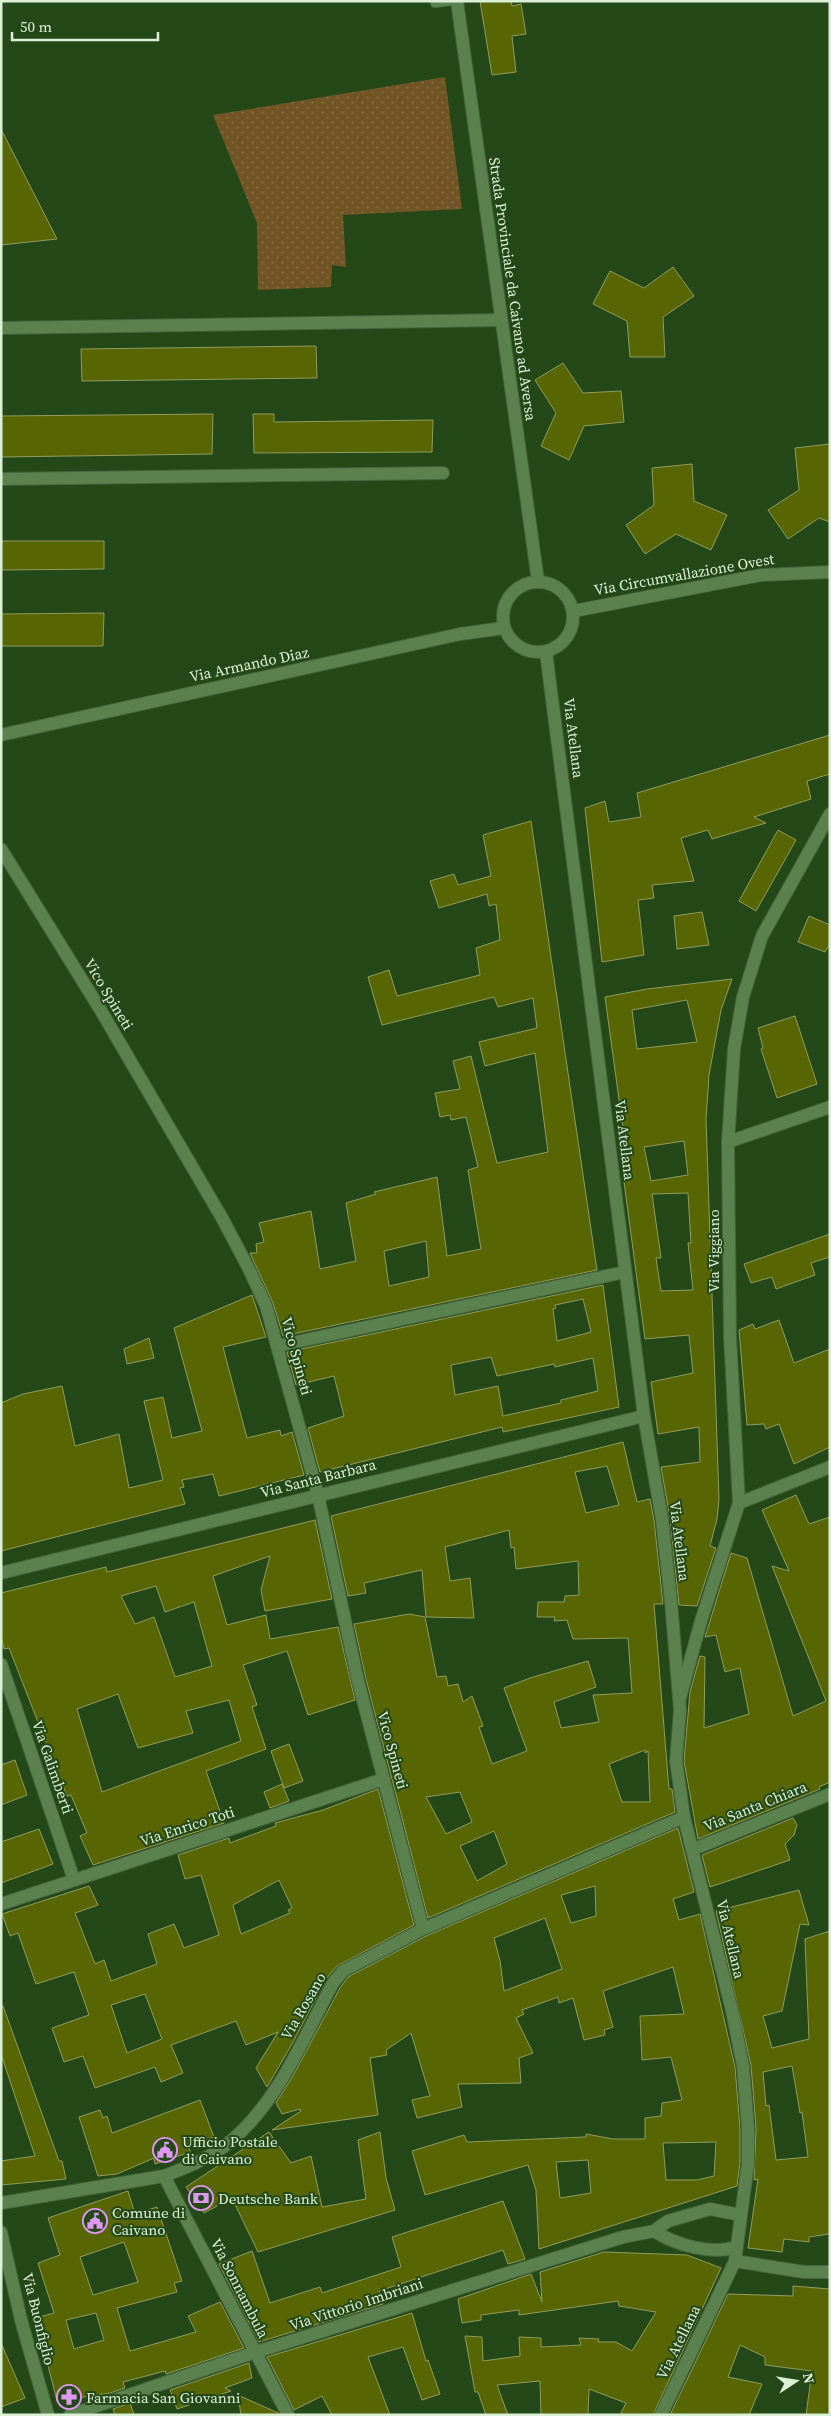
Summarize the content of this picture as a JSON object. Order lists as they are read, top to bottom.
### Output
{
  "streets": {
    "street": [
      "Strada Provinciale da Caivano ad Aversa",
      "Via Circumvallazione Ovest",
      "Via Armando Diaz",
      "Via Atellana",
      "Vico Spineti",
      "Via Viggiano",
      "Via Santa Barbara",
      "Via Galimberti",
      "Via Santa Chiara",
      "Via Enrico Toti",
      "Via Rosano",
      "Via Sonnambula",
      "Via Vittorio Imbriani",
      "Via Buonfiglio"
    ]
  },
  "crossings": [
    ["Strada Provinciale da Caivano ad Aversa", "Via Circumvallazione Ovest"],
    ["Strada Provinciale da Caivano ad Aversa", "Via Armando Diaz"],
    ["Strada Provinciale da Caivano ad Aversa", "Via Atellana"],
    ["Via Circumvallazione Ovest", "Via Armando Diaz"],
    ["Via Circumvallazione Ovest", "Via Atellana"],
    ["Via Armando Diaz", "Via Atellana"],
    ["Via Atellana", "Via Viggiano"],
    ["Via Atellana", "Via Santa Barbara"],
    ["Via Atellana", "Via Santa Chiara"],
    ["Via Atellana", "Via Rosano"],
    ["Via Atellana", "Via Vittorio Imbriani"],
    ["Vico Spineti", "Via Santa Barbara"],
    ["Vico Spineti", "Via Enrico Toti"],
    ["Vico Spineti", "Via Rosano"],
    ["Via Galimberti", "Via Enrico Toti"],
    ["Via Rosano", "Via Sonnambula"],
    ["Via Sonnambula", "Via Vittorio Imbriani"]
  ],
  "places": {
    "public building": ["Ufficio Postale di Caivano", "Comune di Caivano"],
    "bank": ["Deutsche Bank"],
    "pharmacy": ["Farmacia San Giovanni"]
  },
  "scale_bar": "50 m",
  "north": "right"
}
